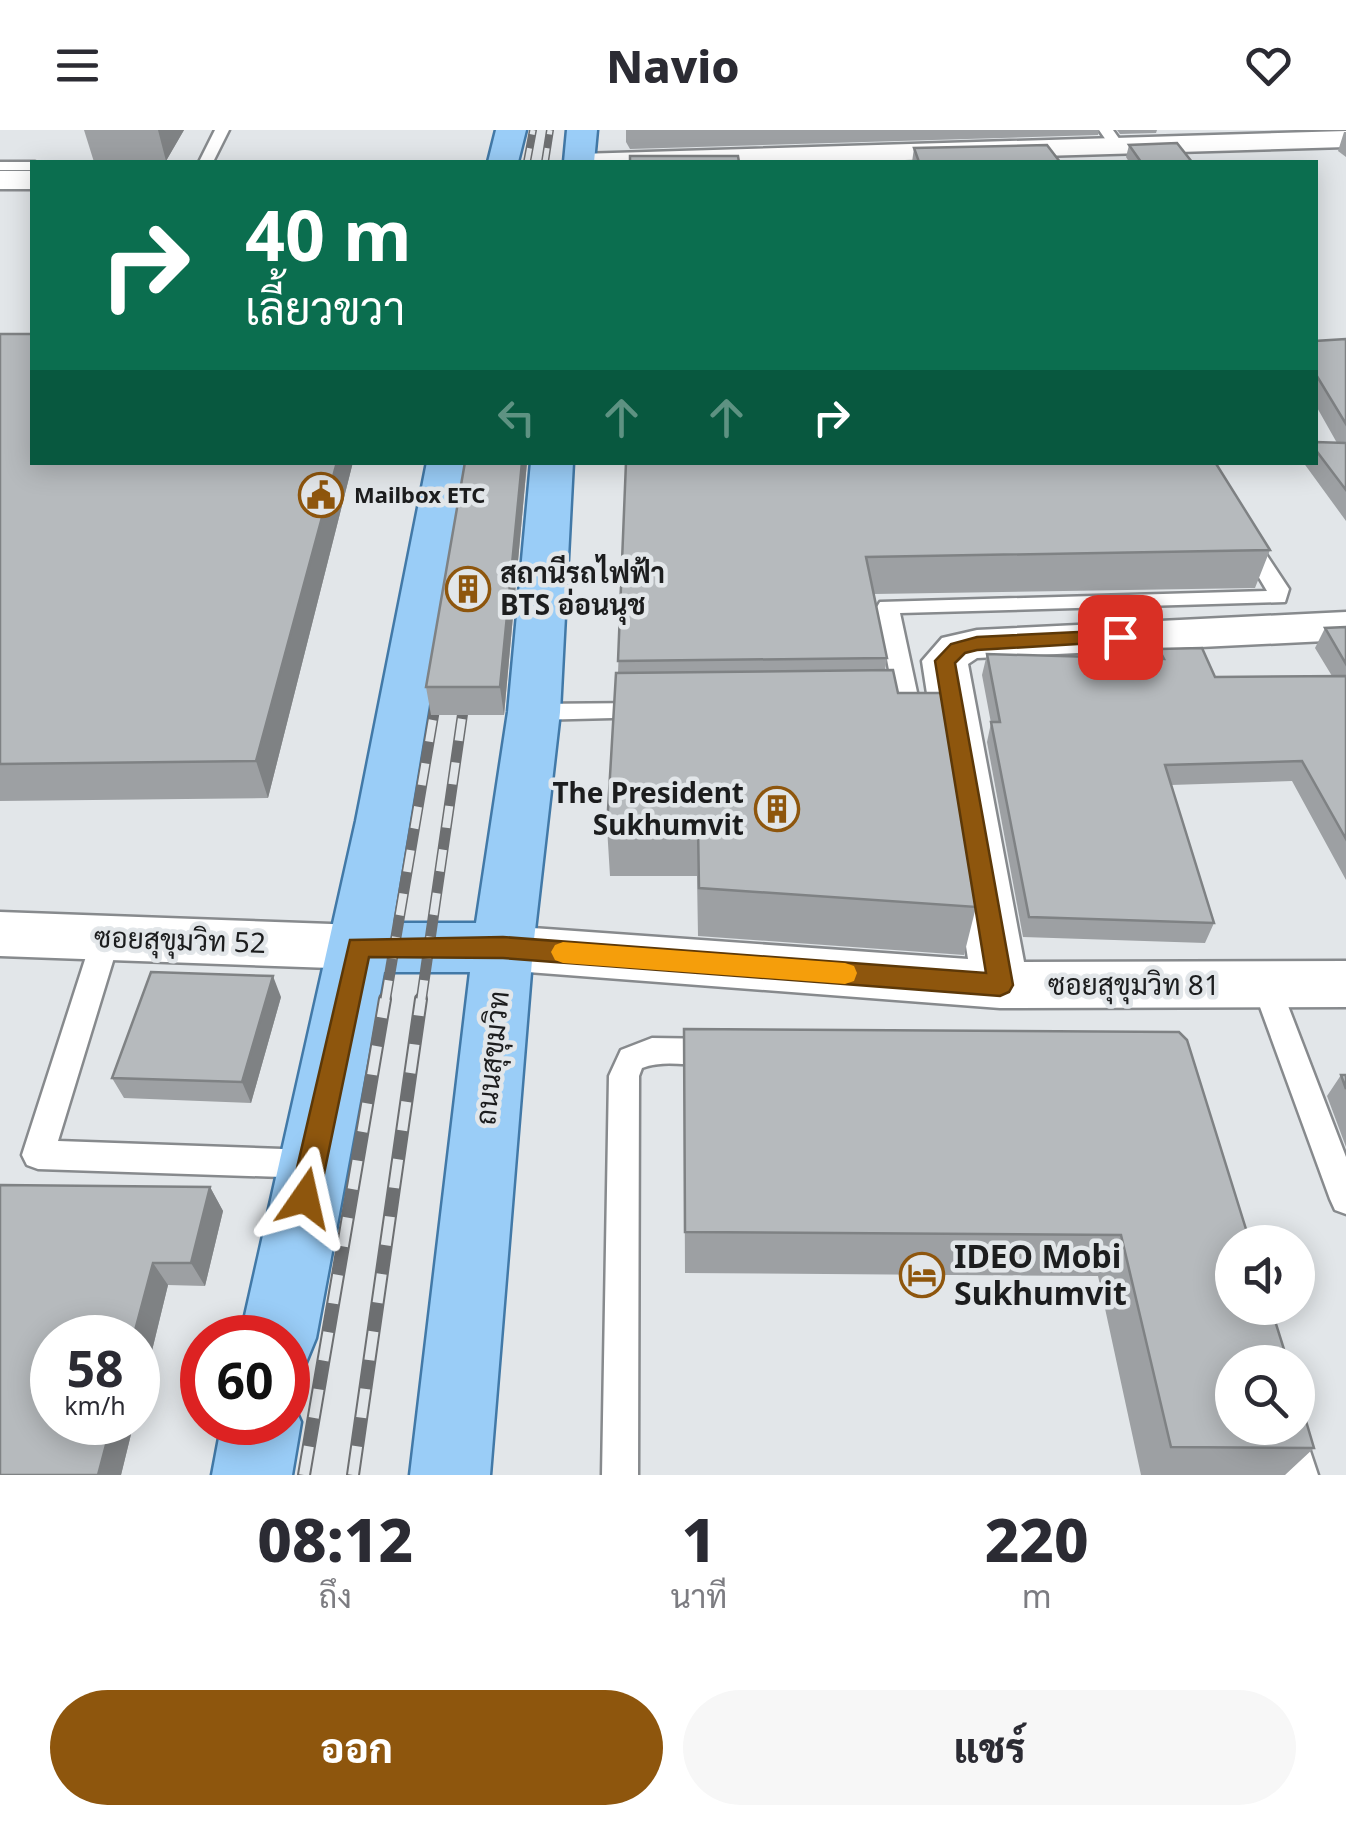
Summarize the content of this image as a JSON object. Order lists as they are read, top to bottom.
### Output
{
  "streets": {
    "main road": ["ถนนสุขุมวิท"],
    "street": ["ซอยสุขุมวิท 52", "ซอยสุขุมวิท 81"]
  },
  "crossings": [
    ["ซอยสุขุมวิท 81", "ถนนสุขุมวิท"]
  ],
  "places": {
    "public building": ["Mailbox ETC"],
    "building": ["สถานีรถไฟฟ้า BTS อ่อนนุช", "The President Sukhumvit"],
    "hotel": ["IDEO Mobi Sukhumvit"]
  },
  "page": {
    "header": "Navio",
    "turn": ["40 m", "เลี้ยวขวา"],
    "speed": "58 km/h",
    "limit": "60",
    "eta": [
      "08:12",
      "ถึง",
      "1",
      "นาที",
      "220",
      "m"
    ],
    "buttons": ["ออก", "แชร์"]
  }
}
